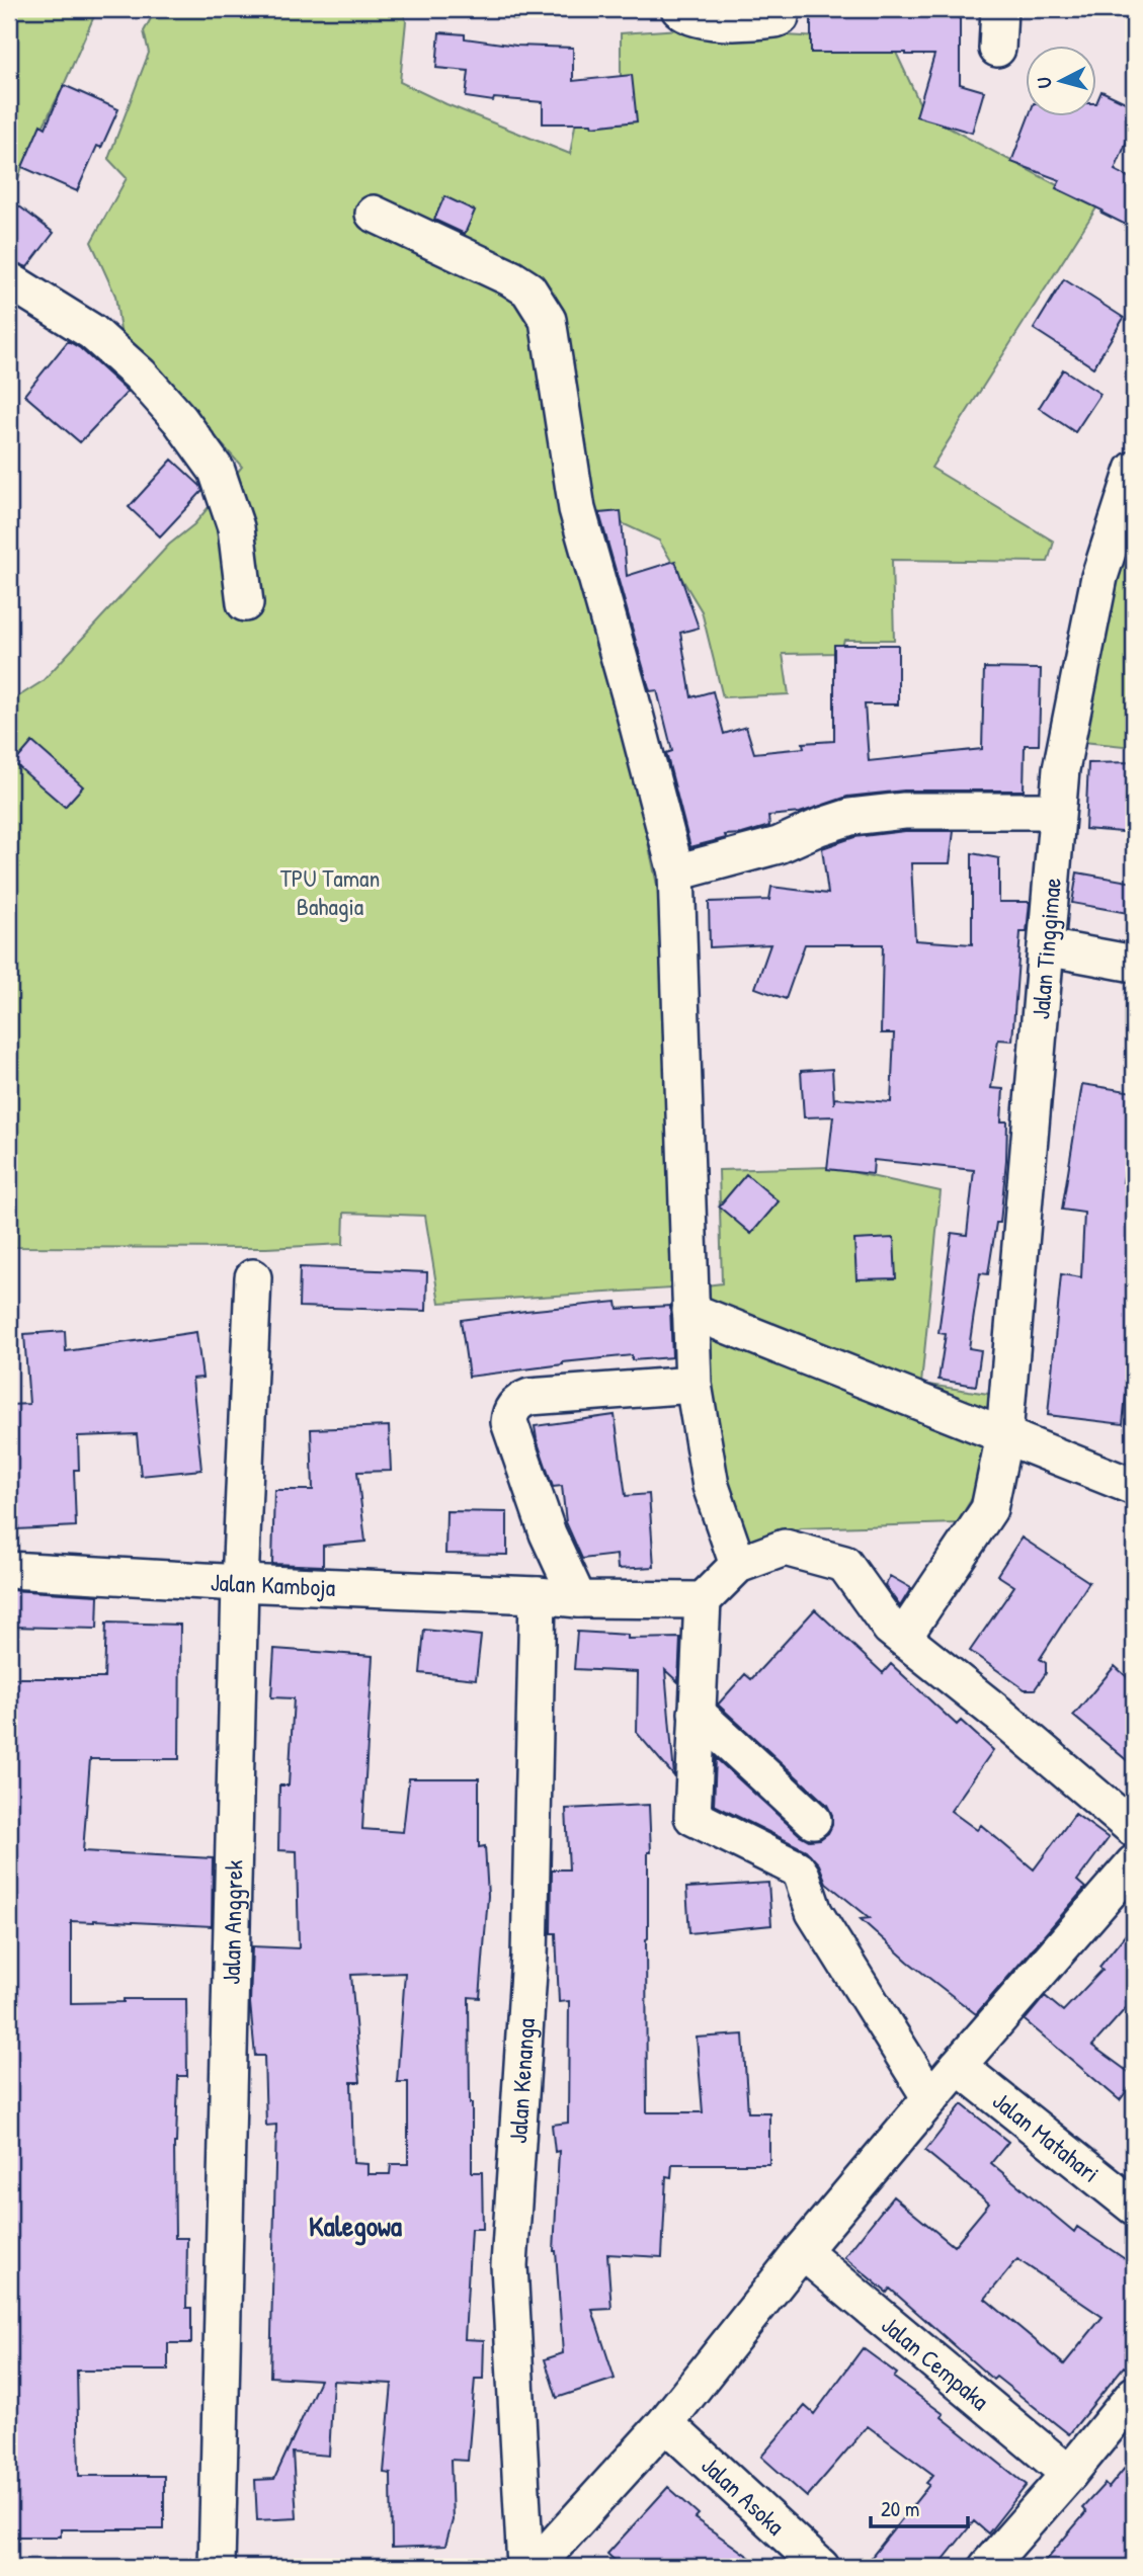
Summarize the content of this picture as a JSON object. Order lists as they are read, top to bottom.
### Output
{
  "streets": {
    "street": [
      "Jalan Tinggimae",
      "Jalan Kamboja",
      "Jalan Anggrek",
      "Jalan Kenanga",
      "Jalan Matahari",
      "Jalan Cempaka",
      "Jalan Asoka"
    ]
  },
  "crossings": [
    ["Jalan Kamboja", "Jalan Anggrek"],
    ["Jalan Kamboja", "Jalan Kenanga"]
  ],
  "districts": ["Kalegowa"],
  "parks": ["TPU Taman Bahagia"],
  "scale_bar": "20 m",
  "north": "left"
}
